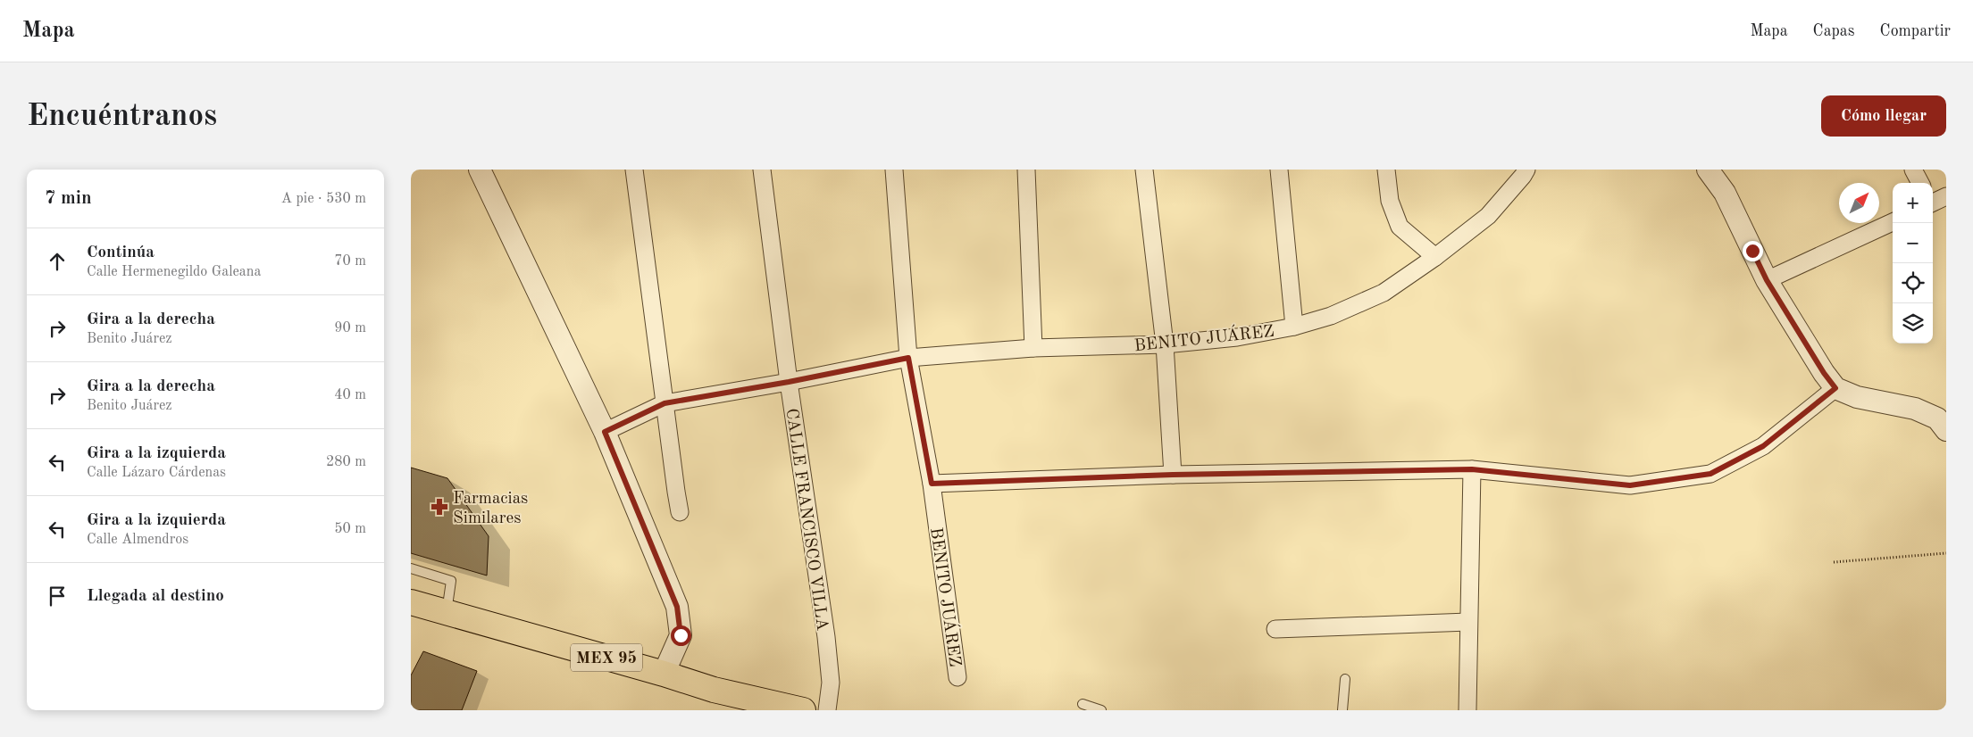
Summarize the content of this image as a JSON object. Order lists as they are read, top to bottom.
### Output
{
  "streets": {
    "highway": ["MEX 95"],
    "street": ["BENITO JUÁREZ", "CALLE FRANCISCO VILLA"]
  },
  "crossings": [
    ["BENITO JUÁREZ", "CALLE FRANCISCO VILLA"]
  ],
  "places": {
    "pharmacy": ["Farmacias Similares"]
  },
  "north": "top right",
  "page": {
    "header": "Mapa",
    "nav": ["Mapa", "Capas", "Compartir"],
    "buttons": "Cómo llegar",
    "title": "Encuéntranos",
    "heading": ["7 min", "A pie · 530 m"],
    "map_buttons": ["+", "−"],
    "list": [
      ["Continúa", "Calle Hermenegildo Galeana", "70 m"],
      ["Gira a la derecha", "Benito Juárez", "90 m"],
      ["Gira a la derecha", "Benito Juárez", "40 m"],
      ["Gira a la izquierda", "Calle Lázaro Cárdenas", "280 m"],
      ["Gira a la izquierda", "Calle Almendros", "50 m"],
      "Llegada al destino"
    ]
  }
}
